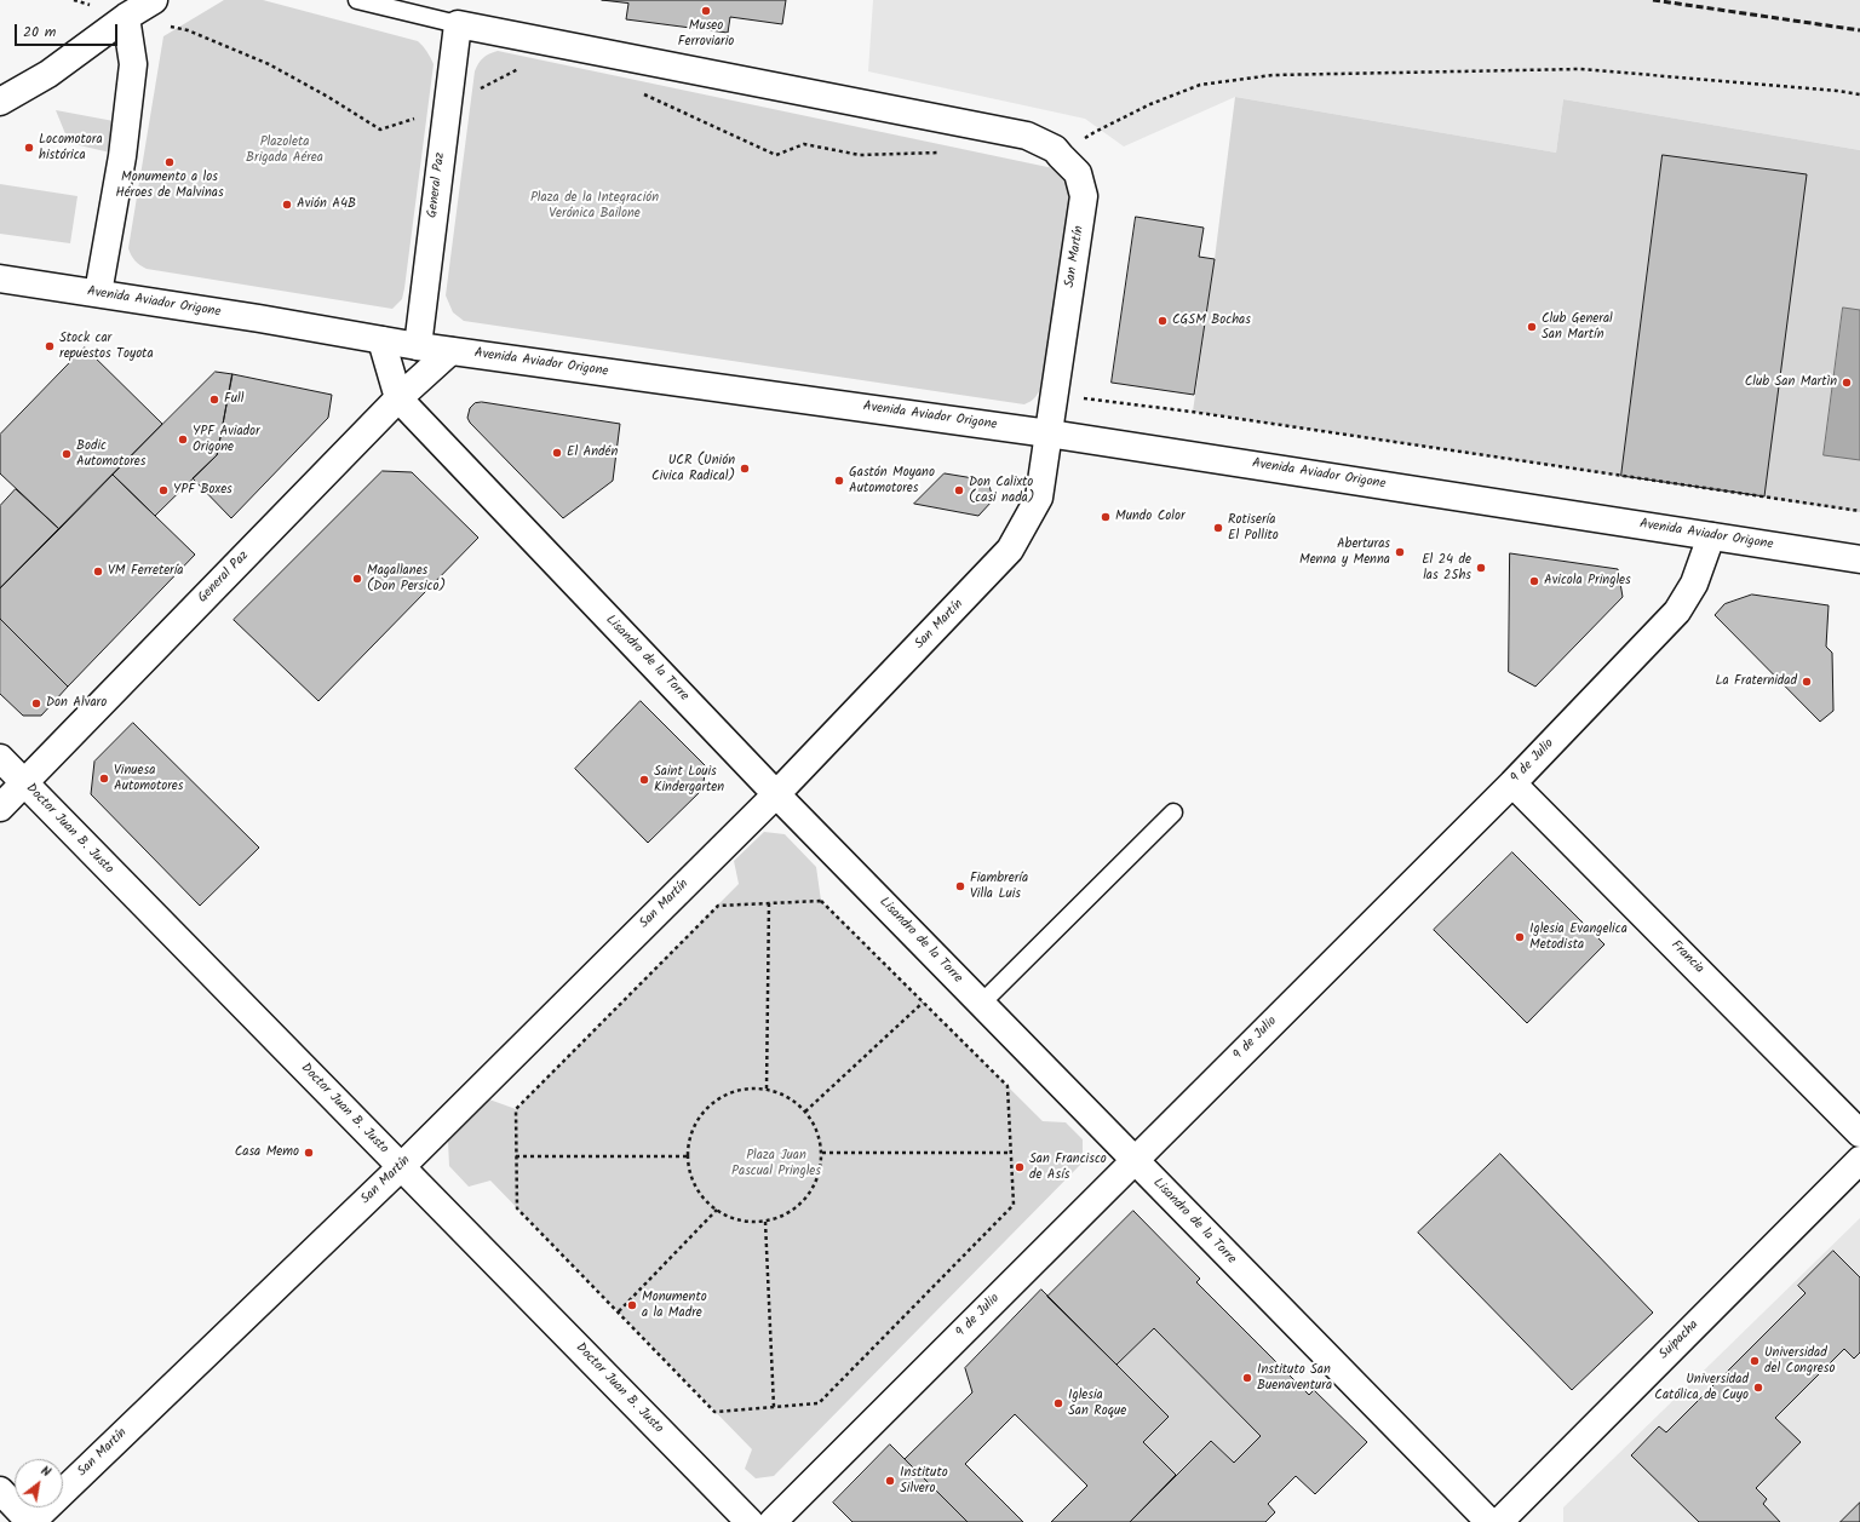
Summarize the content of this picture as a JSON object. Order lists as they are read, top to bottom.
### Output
{
  "streets": {
    "street": [
      "General Paz",
      "San Martín",
      "Avenida Aviador Origone",
      "Lisandro de la Torre",
      "9 de Julio",
      "Doctor Juan B. Justo",
      "Francia",
      "Suipacha"
    ]
  },
  "crossings": [
    ["General Paz", "San Martín"],
    ["General Paz", "Avenida Aviador Origone"],
    ["General Paz", "Lisandro de la Torre"],
    ["General Paz", "Doctor Juan B. Justo"],
    ["San Martín", "Avenida Aviador Origone"],
    ["San Martín", "Lisandro de la Torre"],
    ["San Martín", "Doctor Juan B. Justo"],
    ["Avenida Aviador Origone", "Lisandro de la Torre"],
    ["Avenida Aviador Origone", "9 de Julio"],
    ["Lisandro de la Torre", "9 de Julio"],
    ["9 de Julio", "Francia"]
  ],
  "parks": ["Plazoleta Brigada Aérea", "Plaza de la Integración Verónica Bailone", "Plaza Juan Pascual Pringles"],
  "places": [
    "Museo Ferroviario",
    "Locomotora histórica",
    "Monumento a los Héroes de Malvinas",
    "Avión A4B",
    "CGSM Bochas",
    "Club General San Martín",
    "Stock car repuestos Toyota",
    "Club San Martìn",
    "Full",
    "YPF Aviador Origone",
    "El Andén",
    "Bodic Automotores",
    "UCR (Unión Civica Radical)",
    "Gastón Moyano Automotores",
    "YPF Boxes",
    "Don Calixto (casi nada)",
    "Mundo Color",
    "Rotisería El Pollito",
    "Aberturas Menna y Menna",
    "El 24 de las 25hs",
    "VM Ferretería",
    "Magallanes (Don Persico)",
    "Avicola Pringles",
    "La Fraternidad",
    "Don Alvaro",
    "Vinuesa Automotores",
    "Saint Louis Kindergarten",
    "Fiambrería Villa Luis",
    "Iglesia Evangelica Metodista",
    "Casa Memo",
    "San Francisco de Asís",
    "Monumento a la Madre",
    "Universidad del Congreso",
    "Instituto San Buenaventura",
    "Universidad Católica de Cuyo",
    "Iglesia San Roque",
    "Instituto Silvero"
  ],
  "scale_bar": "20 m",
  "north": "top right"
}
